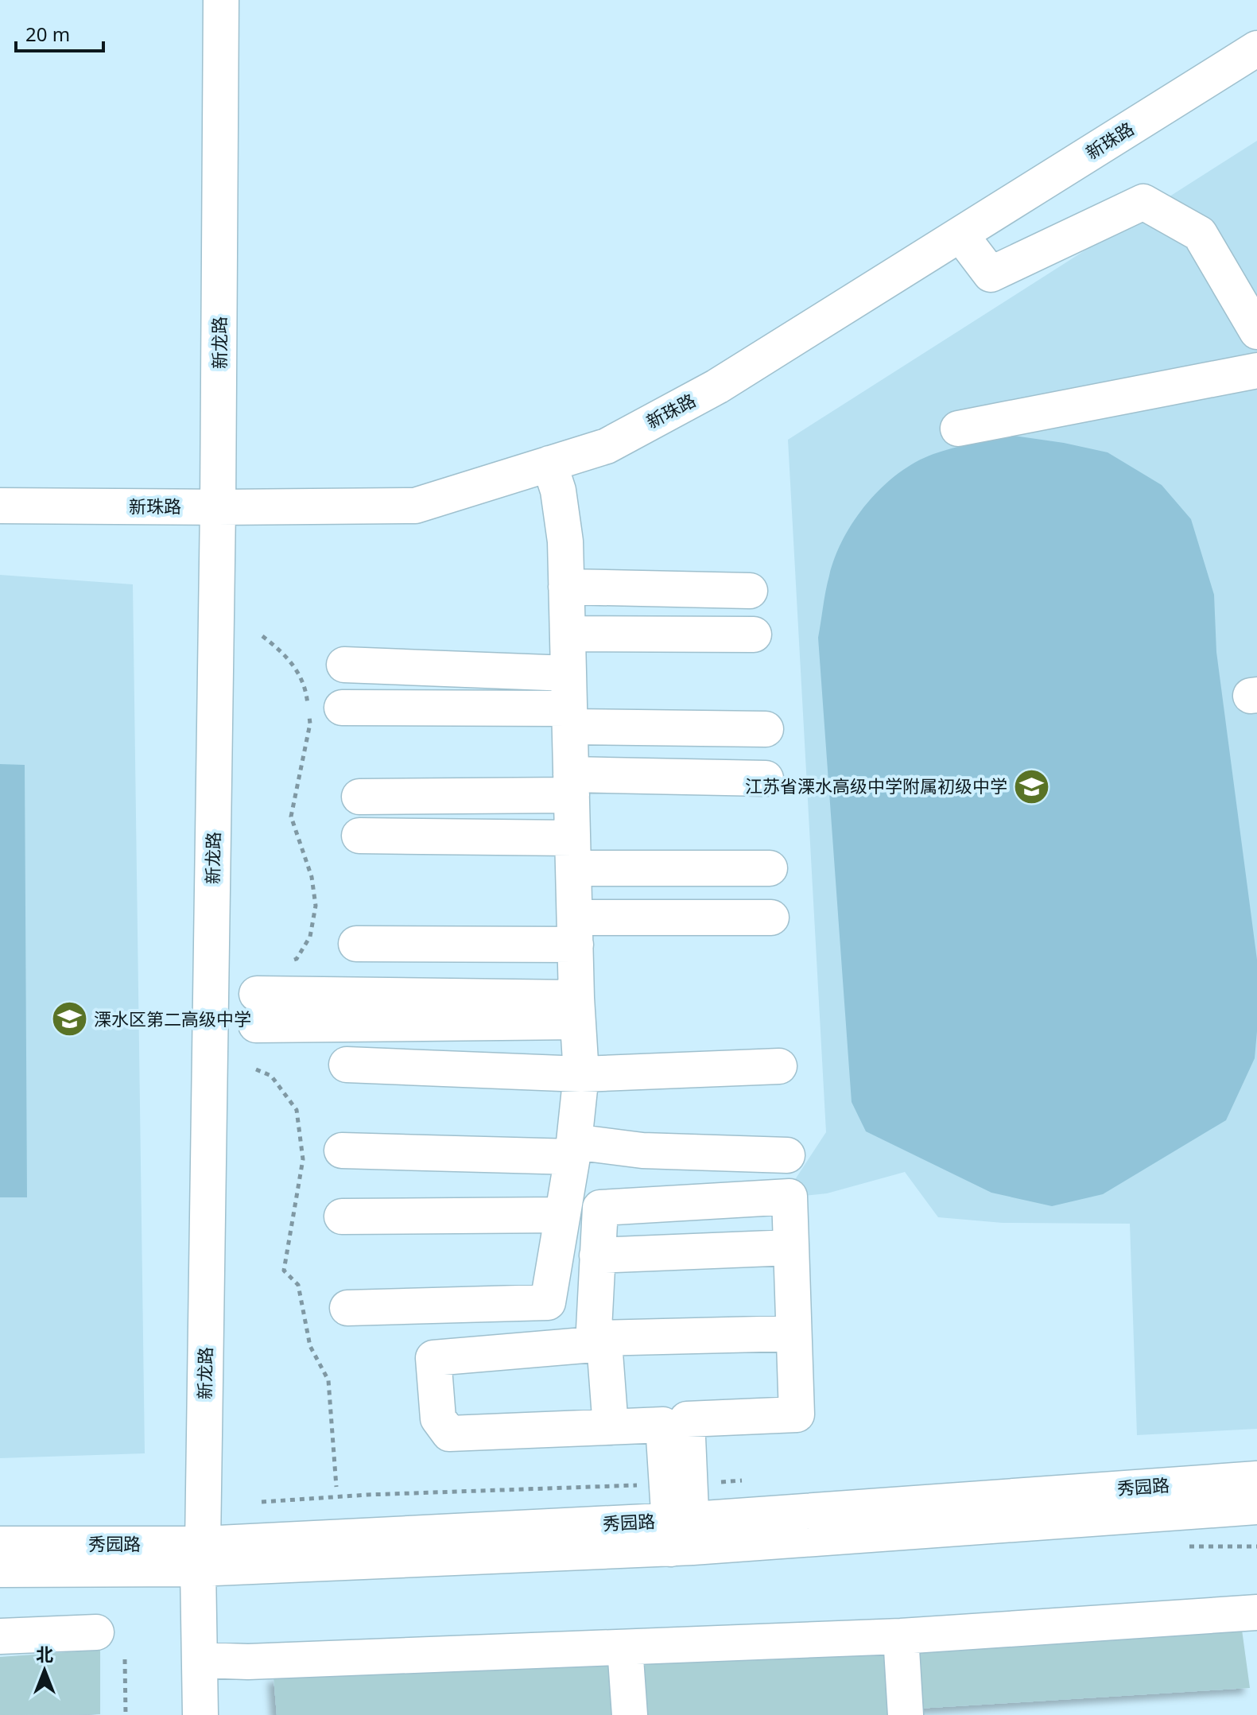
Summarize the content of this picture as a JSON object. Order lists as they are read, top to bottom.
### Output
{
  "streets": {
    "street": ["新珠路", "新龙路", "秀园路"]
  },
  "crossings": [
    ["新珠路", "新龙路"],
    ["新龙路", "秀园路"]
  ],
  "places": {
    "school or university": ["江苏省溧水高级中学附属初级中学", "溧水区第二高级中学"]
  },
  "scale_bar": "20 m",
  "north": "top"
}
